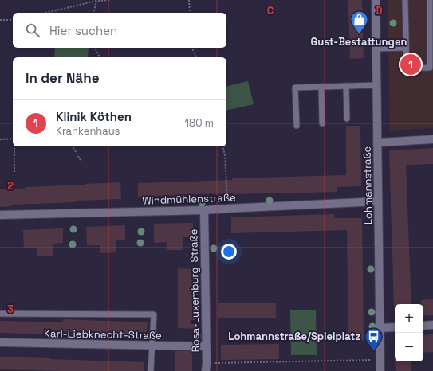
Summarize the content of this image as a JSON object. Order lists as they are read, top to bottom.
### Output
{
  "streets": {
    "street": [
      "Lohmannstraße",
      "Windmühlenstraße",
      "Rosa-Luxemburg-Straße",
      "Karl-Liebknecht-Straße"
    ]
  },
  "crossings": [
    ["Lohmannstraße", "Windmühlenstraße"],
    ["Windmühlenstraße", "Rosa-Luxemburg-Straße"],
    ["Rosa-Luxemburg-Straße", "Karl-Liebknecht-Straße"]
  ],
  "places": {
    "shop": ["Gust-Bestattungen"],
    "bus stop": ["Lohmannstraße/Spielplatz"]
  },
  "page": {
    "search": "Hier suchen",
    "pins": "1",
    "heading": "In der Nähe",
    "list": [
      {
        "mark": "1",
        "name": "Klinik Köthen",
        "note": "Krankenhaus",
        "value": "180 m"
      }
    ],
    "map_buttons": ["+", "−"]
  },
  "grid": {
    "columns": ["C", "D"],
    "rows": ["2", "3"]
  }
}
